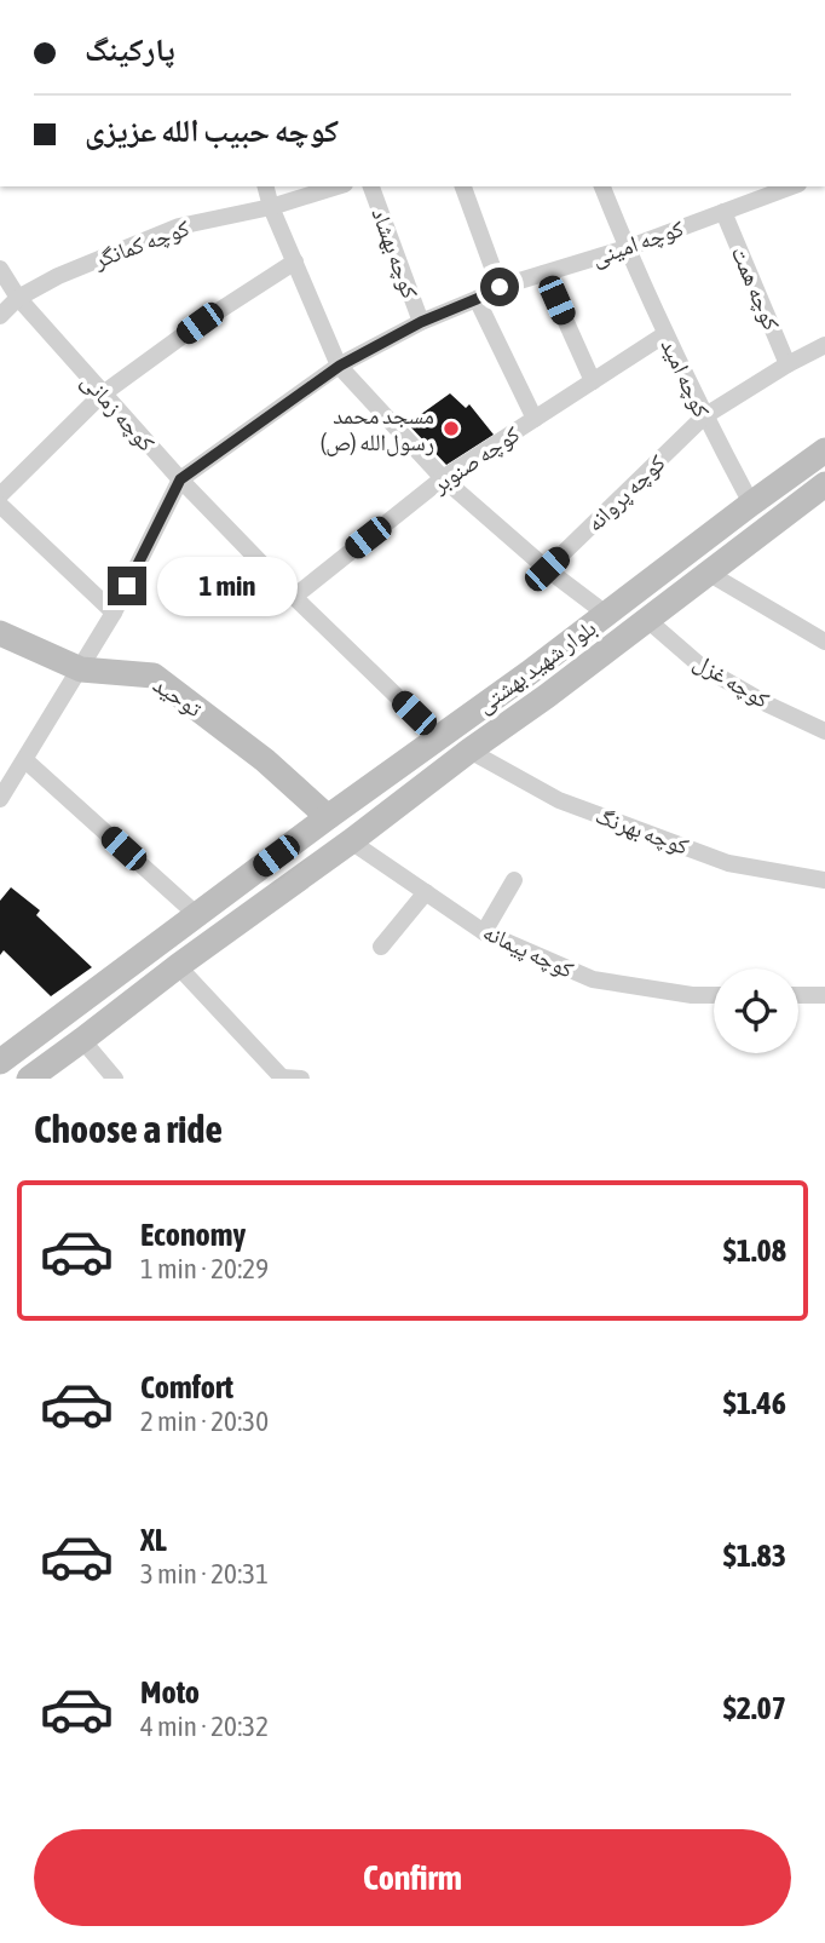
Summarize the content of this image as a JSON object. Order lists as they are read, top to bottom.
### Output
{
  "streets": {
    "main road": ["بلوار شهید بهشتی", "توحید"],
    "street": [
      "کوچه امینی",
      "کوچه کمانگر",
      "کوچه بهشاد",
      "کوچه همت",
      "کوچه امید",
      "کوچه زمانی",
      "کوچه صنوبر",
      "کوچه پروانه",
      "کوچه غزل",
      "کوچه بهرنگ",
      "کوچه پیمانه"
    ]
  },
  "crossings": [
    ["کوچه امینی", "کوچه بهشاد"],
    ["کوچه امینی", "کوچه همت"],
    ["کوچه امینی", "کوچه امید"],
    ["کوچه امینی", "کوچه زمانی"],
    ["کوچه کمانگر", "کوچه زمانی"],
    ["کوچه همت", "کوچه پروانه"],
    ["کوچه امید", "کوچه صنوبر"],
    ["کوچه امید", "کوچه پروانه"],
    ["کوچه امید", "بلوار شهید بهشتی"],
    ["کوچه زمانی", "کوچه صنوبر"],
    ["کوچه زمانی", "بلوار شهید بهشتی"],
    ["بلوار شهید بهشتی", "کوچه غزل"],
    ["بلوار شهید بهشتی", "توحید"],
    ["بلوار شهید بهشتی", "کوچه بهرنگ"],
    ["بلوار شهید بهشتی", "کوچه پیمانه"]
  ],
  "places": ["مسجد محمد رسول‌الله (ص)"],
  "page": {
    "banner": ["پارکینگ", "کوچه حبیب الله عزیزی"],
    "bubble": "1 min",
    "heading": "Choose a ride",
    "list": [
      {
        "name": "Economy",
        "note": "1 min · 20:29",
        "value": "$1.08"
      },
      {
        "name": "Comfort",
        "note": "2 min · 20:30",
        "value": "$1.46"
      },
      {
        "name": "XL",
        "note": "3 min · 20:31",
        "value": "$1.83"
      },
      {
        "name": "Moto",
        "note": "4 min · 20:32",
        "value": "$2.07"
      }
    ],
    "buttons": "Confirm"
  }
}
